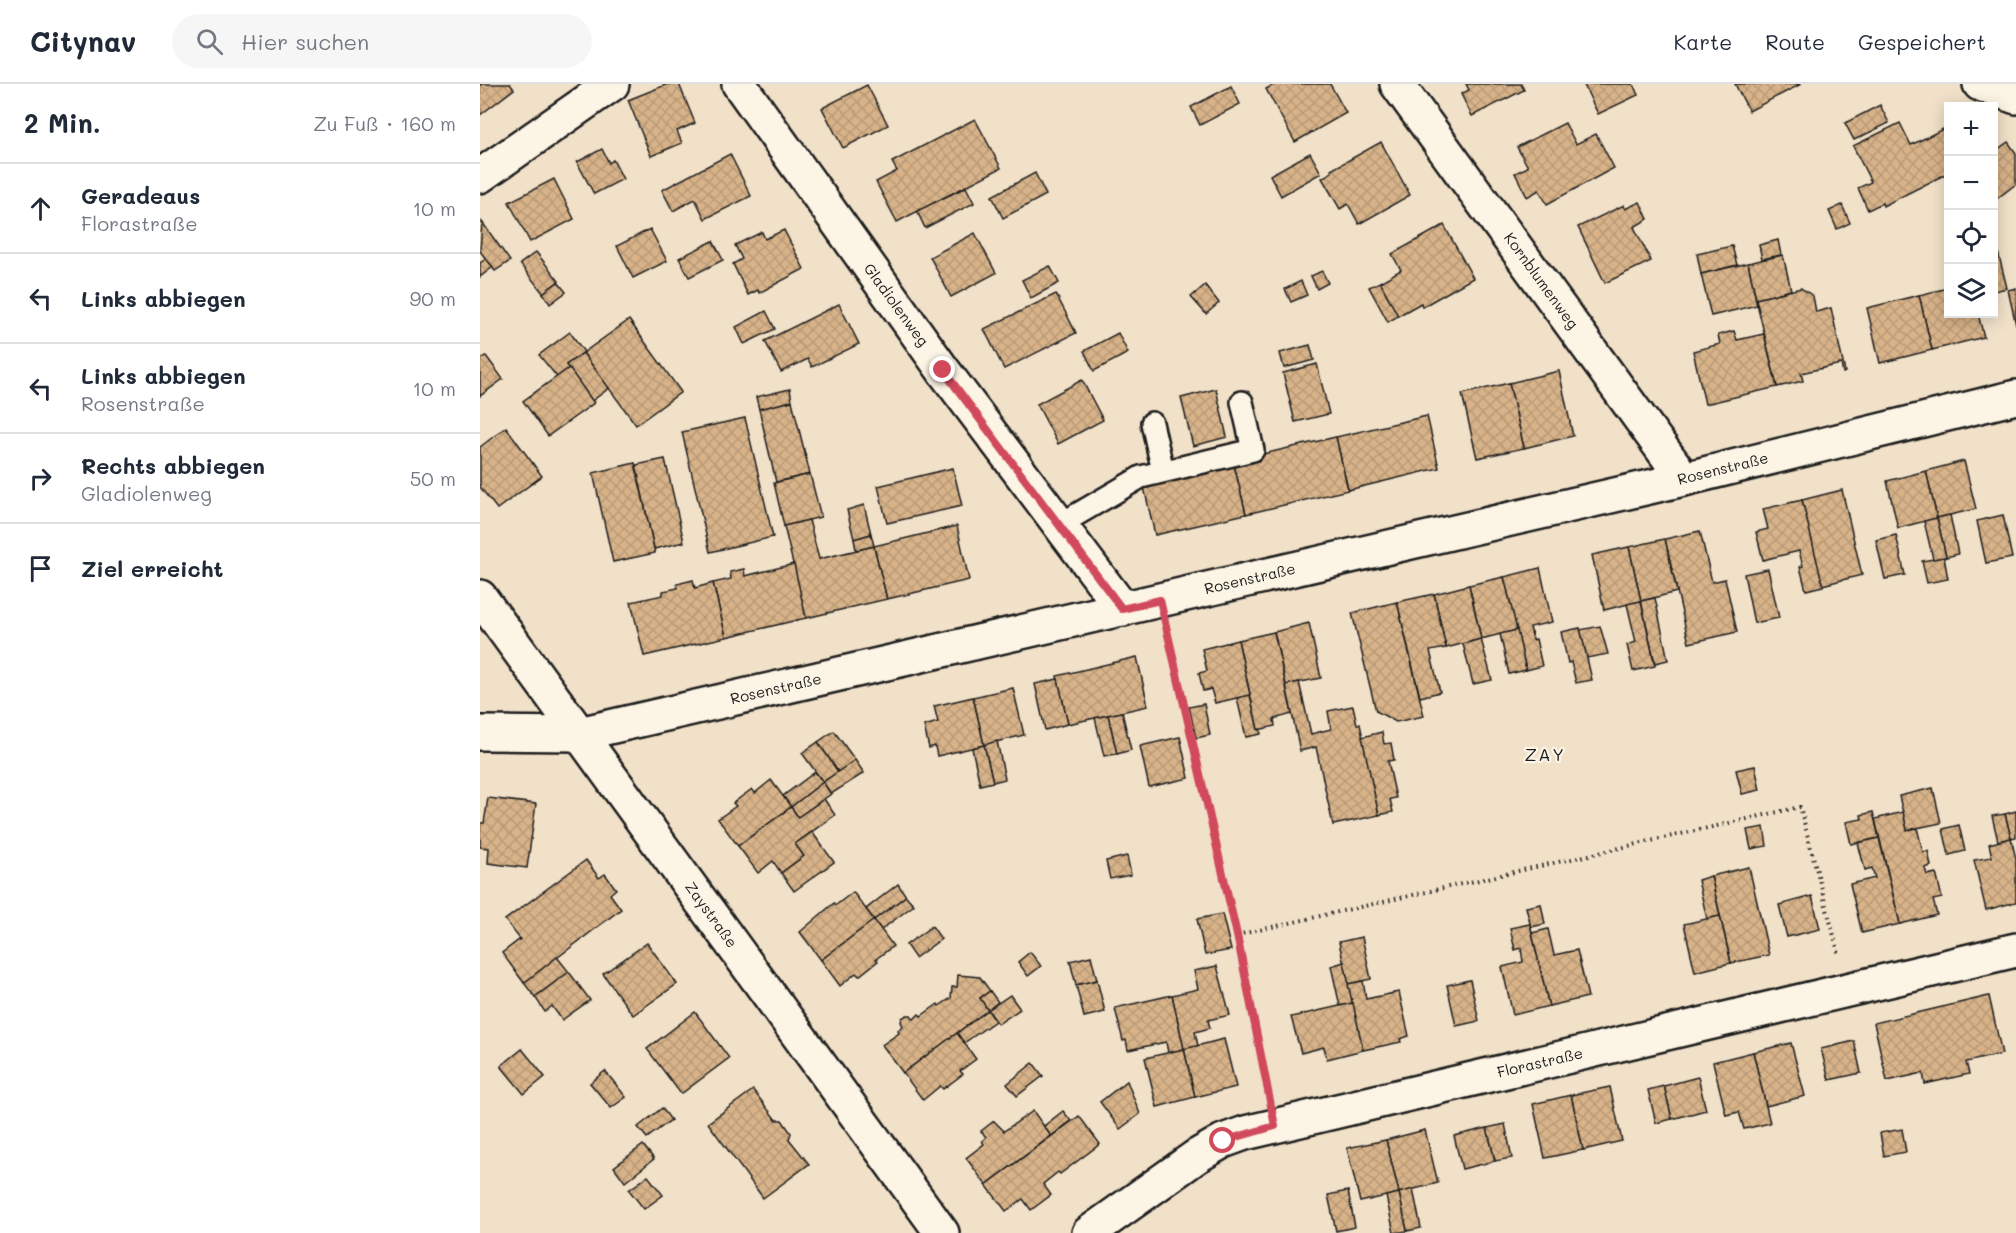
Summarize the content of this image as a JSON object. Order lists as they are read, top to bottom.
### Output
{
  "streets": {
    "street": [
      "Kornblumenweg",
      "Gladiolenweg",
      "Rosenstraße",
      "Zaystraße",
      "Florastraße"
    ]
  },
  "crossings": [
    ["Kornblumenweg", "Rosenstraße"],
    ["Gladiolenweg", "Rosenstraße"],
    ["Rosenstraße", "Zaystraße"]
  ],
  "districts": ["ZAY"],
  "page": {
    "header": "Citynav",
    "search": "Hier suchen",
    "nav": ["Karte", "Route", "Gespeichert"],
    "heading": ["2 Min.", "Zu Fuß · 160 m"],
    "map_buttons": ["+", "−"],
    "list": [
      ["Geradeaus", "Florastraße", "10 m"],
      ["Links abbiegen", "90 m"],
      ["Links abbiegen", "Rosenstraße", "10 m"],
      ["Rechts abbiegen", "Gladiolenweg", "50 m"],
      "Ziel erreicht"
    ]
  }
}
